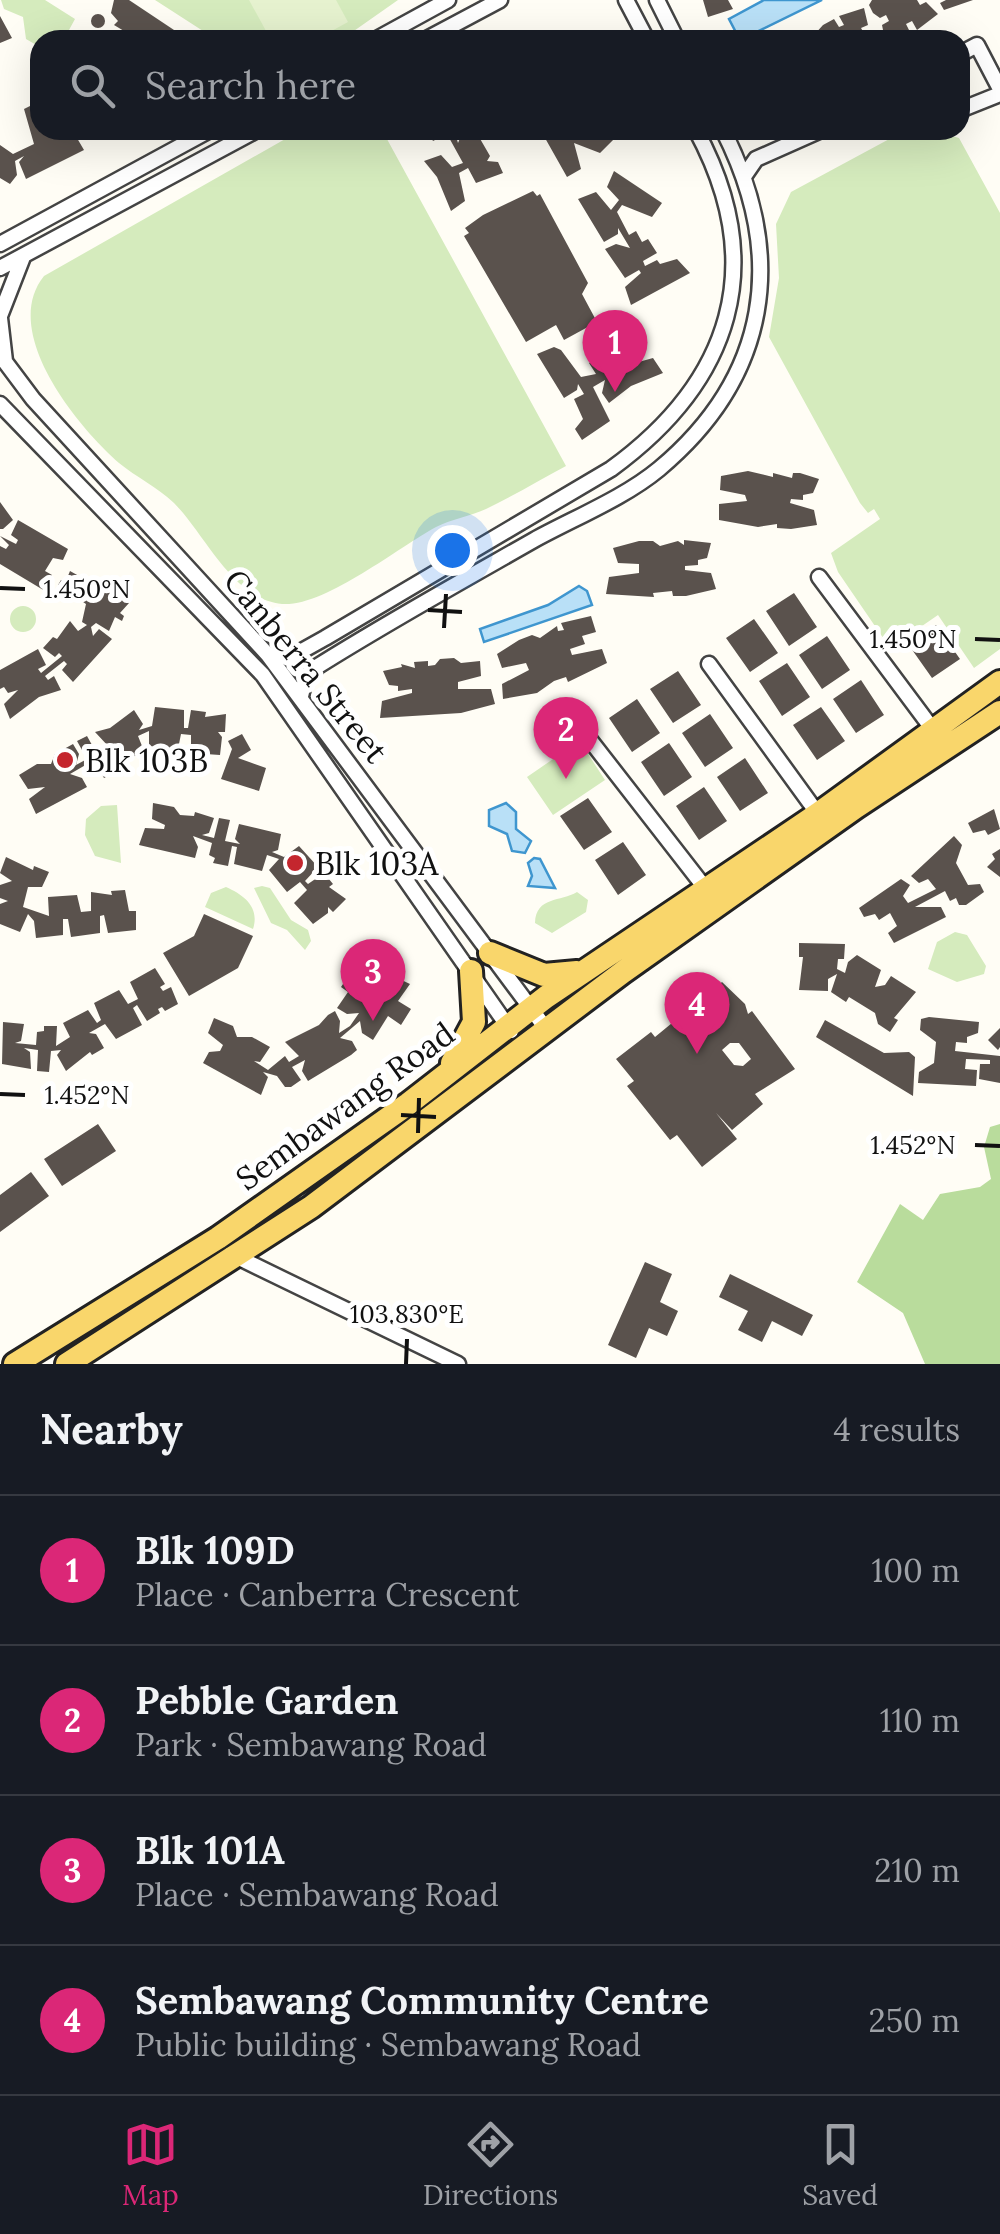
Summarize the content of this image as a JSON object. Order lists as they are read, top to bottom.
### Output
{
  "streets": {
    "main road": ["Sembawang Road"],
    "street": ["Canberra Street"]
  },
  "crossings": [
    ["Canberra Street", "Sembawang Road"]
  ],
  "places": ["Blk 103B", "Blk 103A"],
  "page": {
    "search": "Search here",
    "pins": [
      "1",
      "2",
      "3",
      "4"
    ],
    "heading": ["Nearby", "4 results"],
    "list": [
      {
        "mark": "1",
        "name": "Blk 109D",
        "note": "Place · Canberra Crescent",
        "value": "100 m"
      },
      {
        "mark": "2",
        "name": "Pebble Garden",
        "note": "Park · Sembawang Road",
        "value": "110 m"
      },
      {
        "mark": "3",
        "name": "Blk 101A",
        "note": "Place · Sembawang Road",
        "value": "210 m"
      },
      {
        "mark": "4",
        "name": "Sembawang Community Centre",
        "note": "Public building · Sembawang Road",
        "value": "250 m"
      }
    ],
    "nav": ["Map", "Directions", "Saved"]
  },
  "coordinates": ["1.450°N", "1.452°N", "103.830°E"]
}
